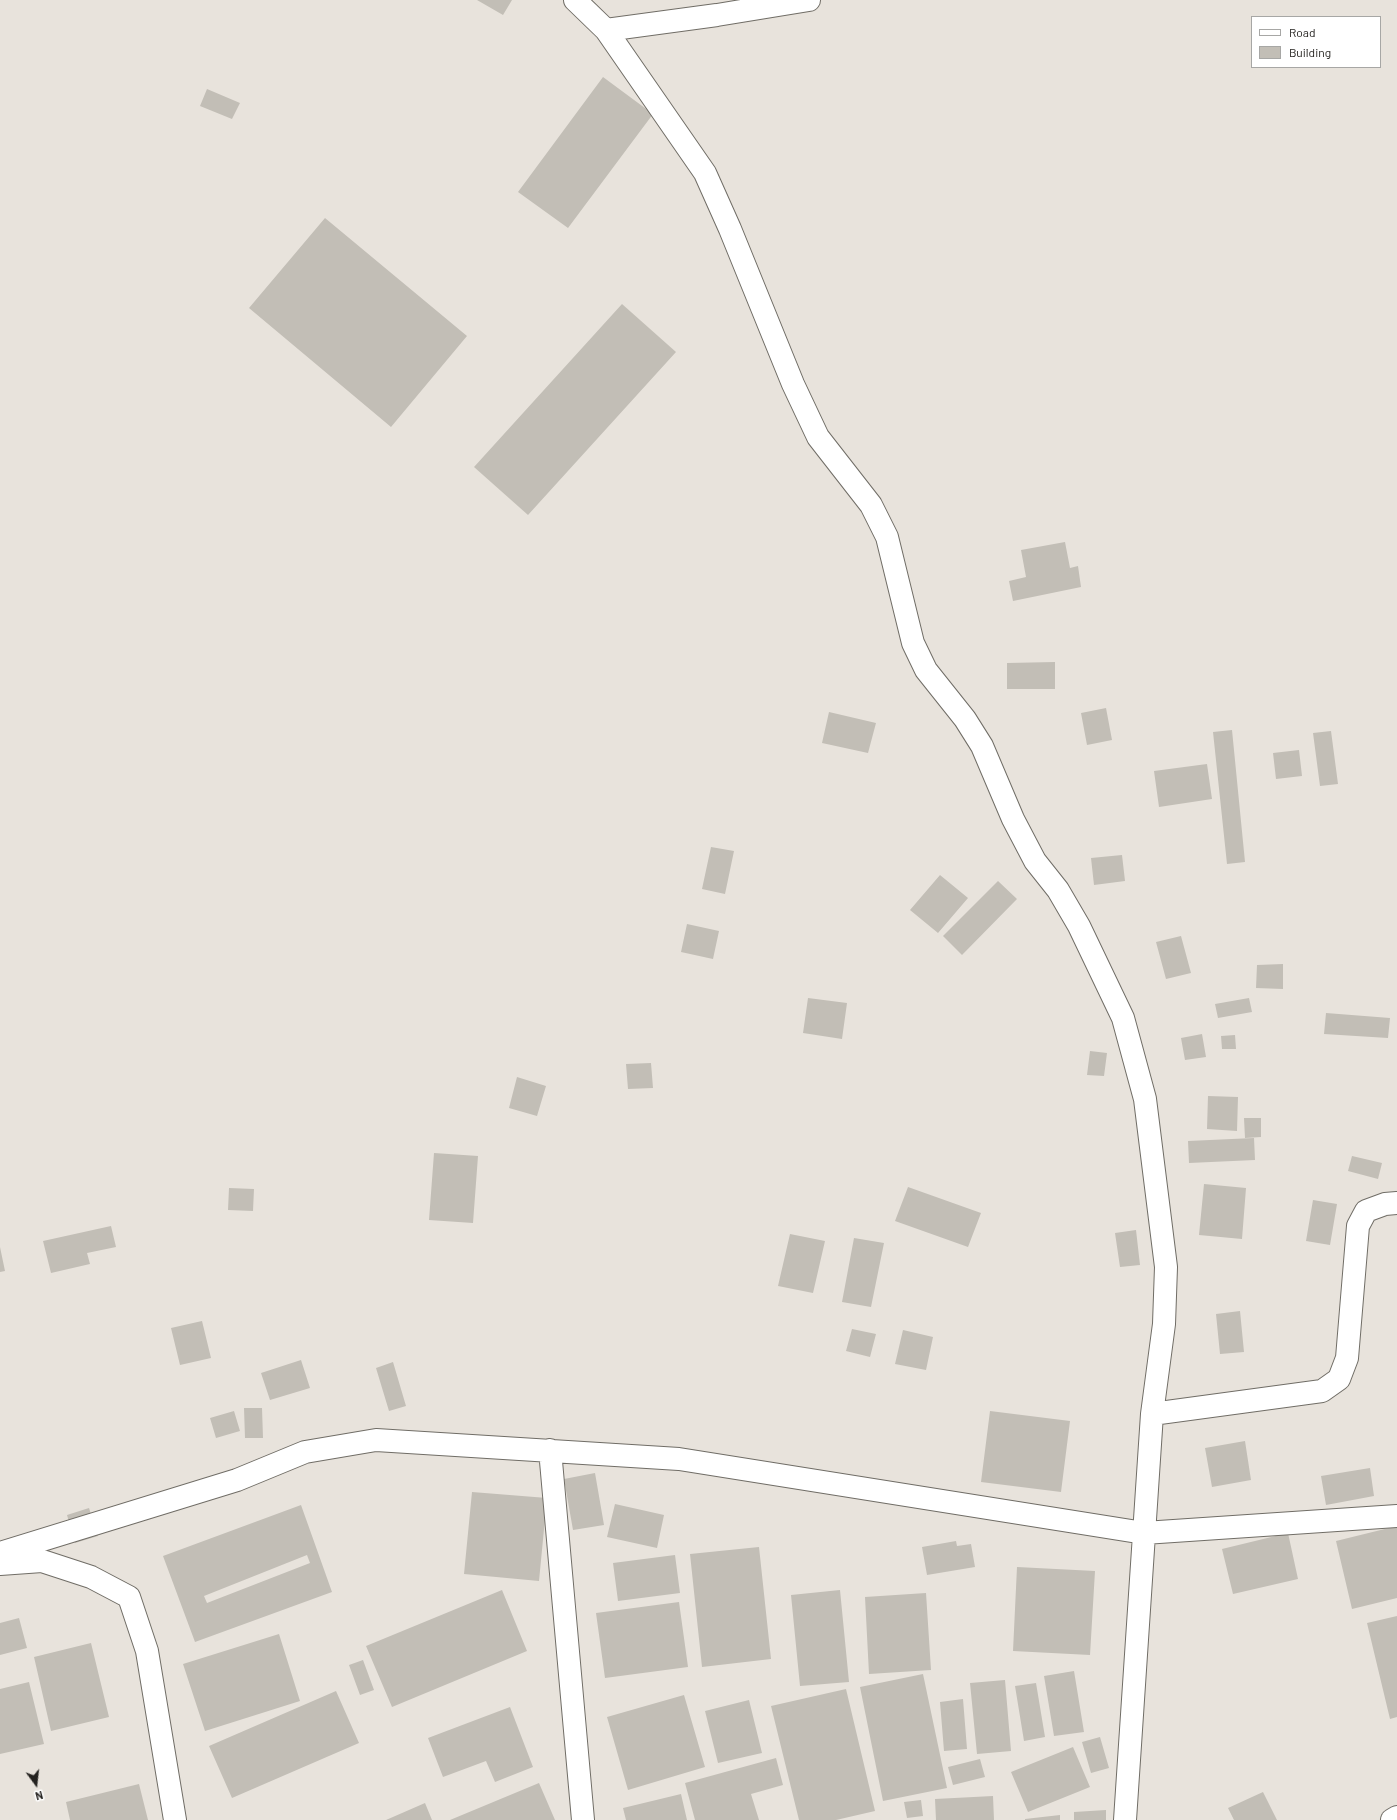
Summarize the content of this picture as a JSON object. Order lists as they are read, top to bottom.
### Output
{
  "legend": ["Road", "Building"],
  "north": "bottom"
}
